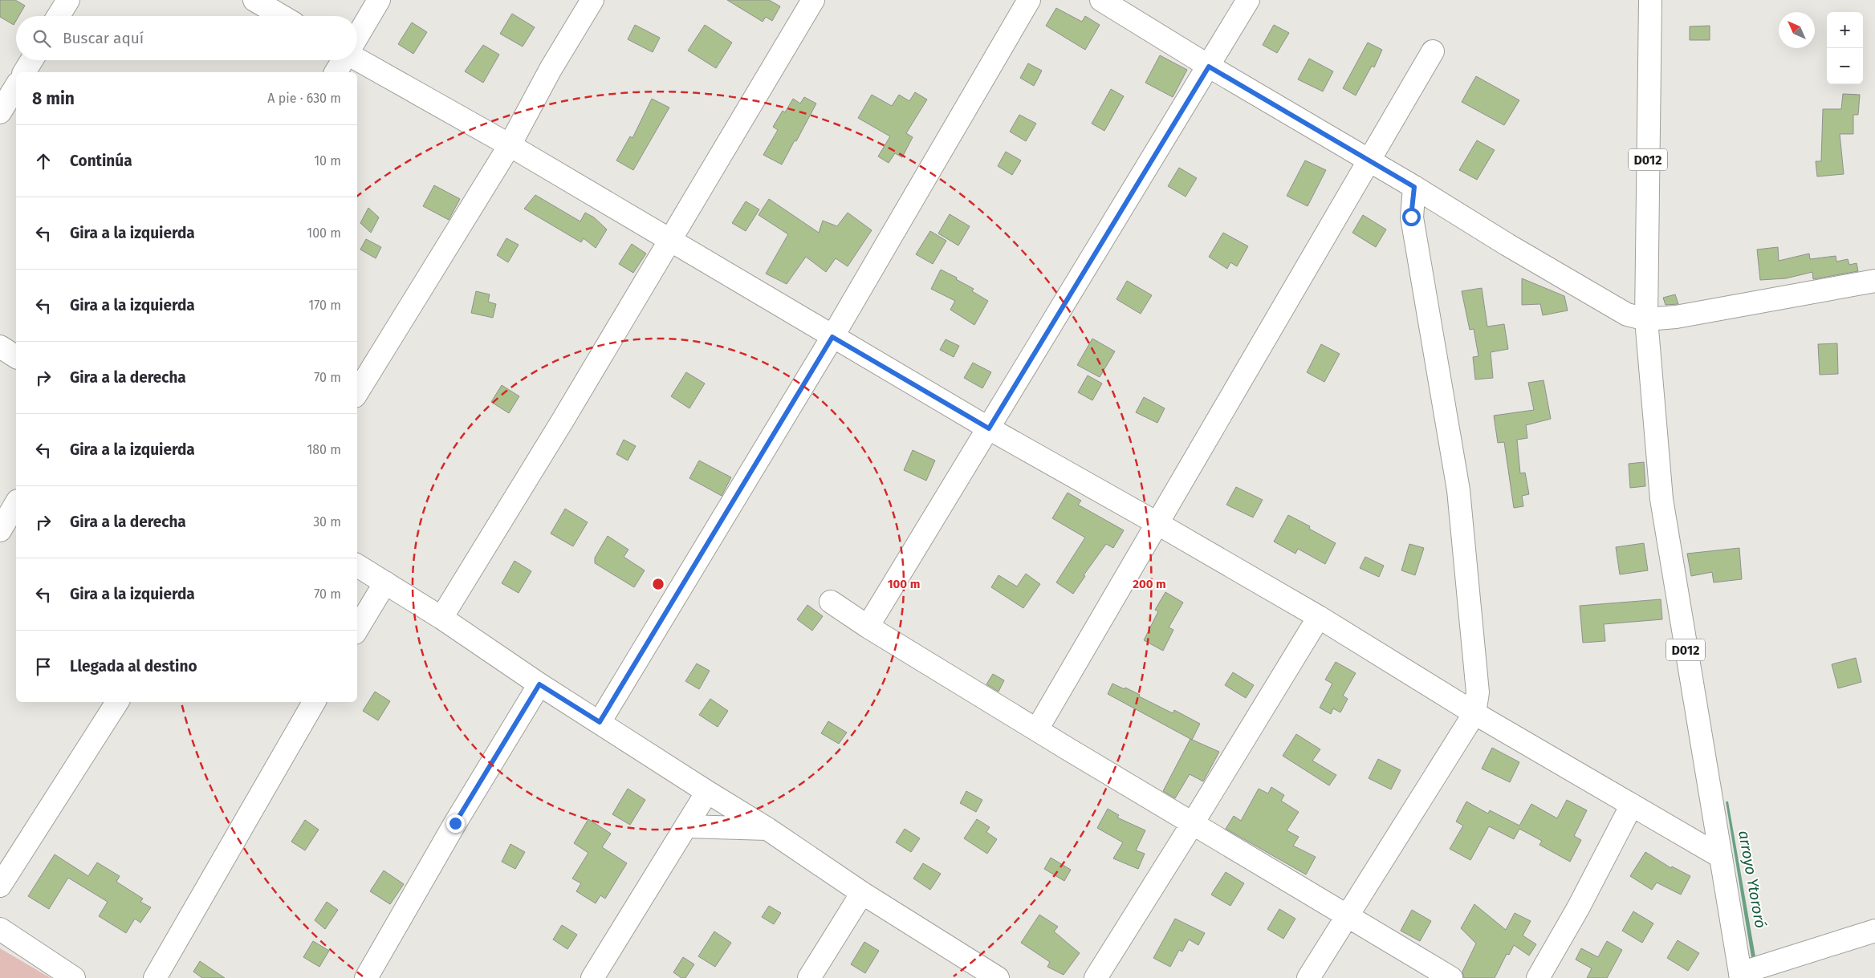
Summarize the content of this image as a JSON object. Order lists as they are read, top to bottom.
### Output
{
  "streets": {
    "street": ["D012"]
  },
  "water": ["arroyo Ytororó"],
  "north": "top left",
  "page": {
    "map_buttons": ["+", "−"],
    "search": "Buscar aquí",
    "heading": ["8 min", "A pie · 630 m"],
    "list": [
      ["Continúa", "10 m"],
      ["Gira a la izquierda", "100 m"],
      ["Gira a la izquierda", "170 m"],
      ["Gira a la derecha", "70 m"],
      ["Gira a la izquierda", "180 m"],
      ["Gira a la derecha", "30 m"],
      ["Gira a la izquierda", "70 m"],
      "Llegada al destino"
    ]
  },
  "rings": ["100 m", "200 m"]
}
